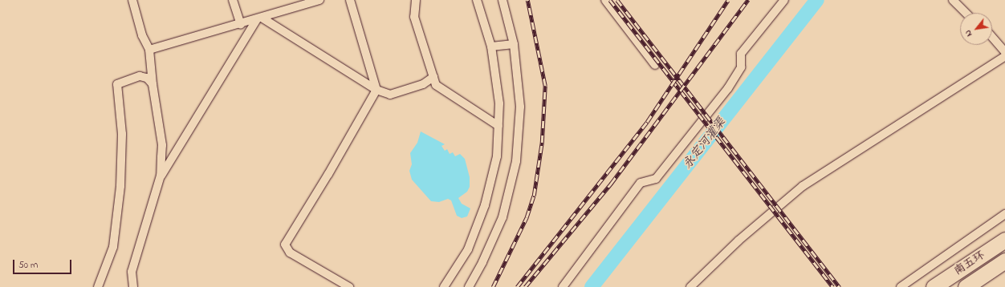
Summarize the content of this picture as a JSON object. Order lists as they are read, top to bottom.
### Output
{
  "streets": {
    "highway": ["南五环"]
  },
  "water": ["永定河灌渠"],
  "scale_bar": "50 m",
  "north": "bottom left"
}
